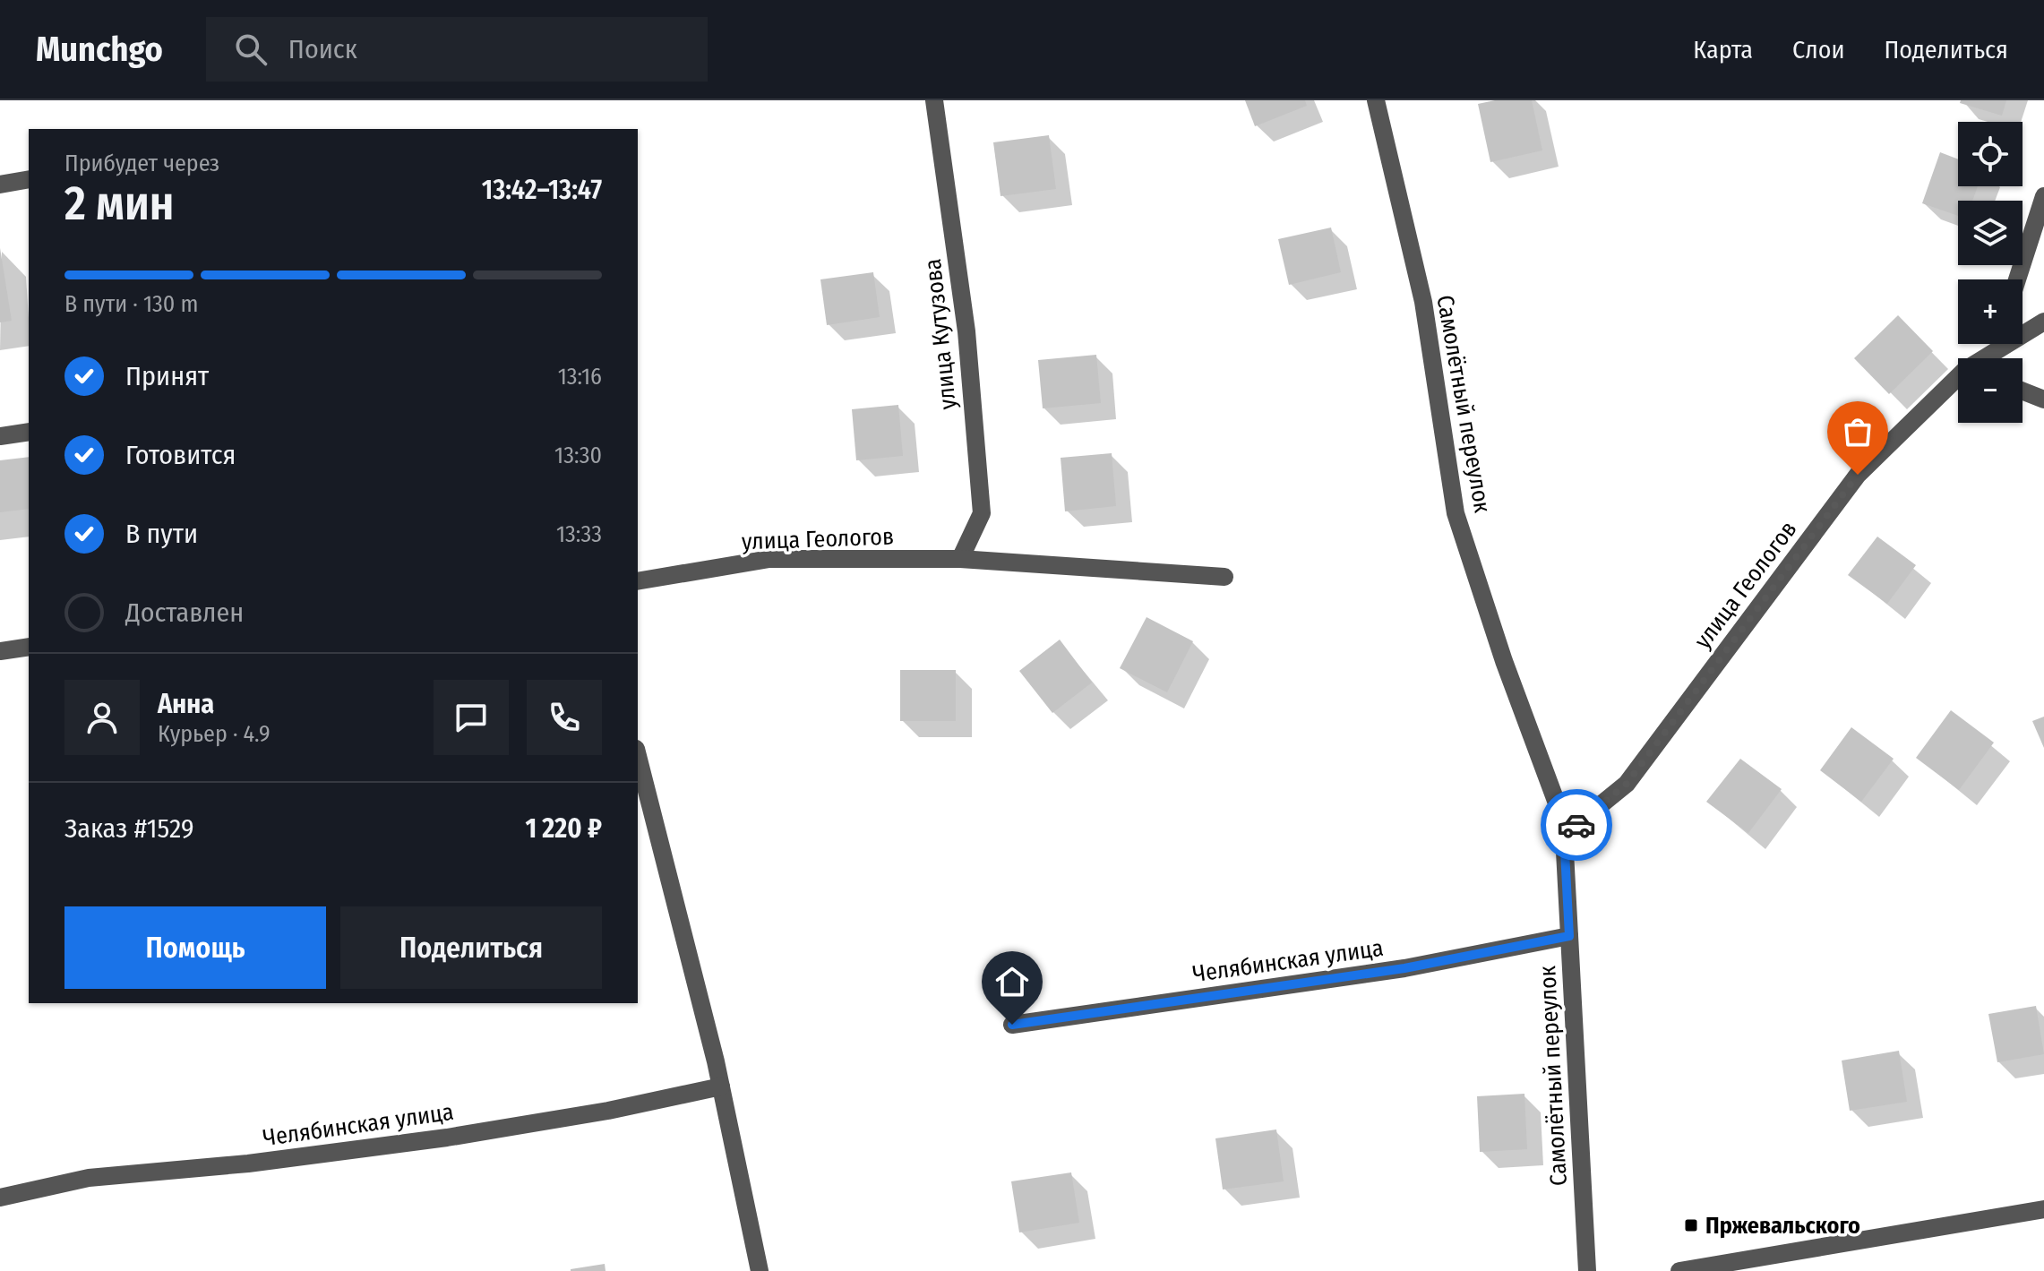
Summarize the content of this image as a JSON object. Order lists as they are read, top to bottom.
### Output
{
  "streets": {
    "street": [
      "улица Кутузова",
      "Самолётный переулок",
      "улица Геологов",
      "Челябинская улица"
    ]
  },
  "crossings": [
    ["улица Кутузова", "улица Геологов"],
    ["Самолётный переулок", "улица Геологов"],
    ["Самолётный переулок", "Челябинская улица"]
  ],
  "places": {
    "transit": ["Пржевальского"]
  },
  "page": {
    "header": "Munchgo",
    "search": "Поиск",
    "nav": ["Карта", "Слои", "Поделиться"],
    "map_buttons": ["+", "−"],
    "heading": ["2 мин", "Прибудет через", "13:42–13:47"],
    "panel": [
      "Анна",
      "Курьер · 4.9",
      "Заказ #1529",
      "1 220 ₽"
    ],
    "bar": "В пути · 130 m",
    "list": [
      ["Принят", "13:16"],
      ["Готовится", "13:30"],
      ["В пути", "13:33"],
      "Доставлен"
    ],
    "buttons": ["Помощь", "Поделиться"]
  }
}
